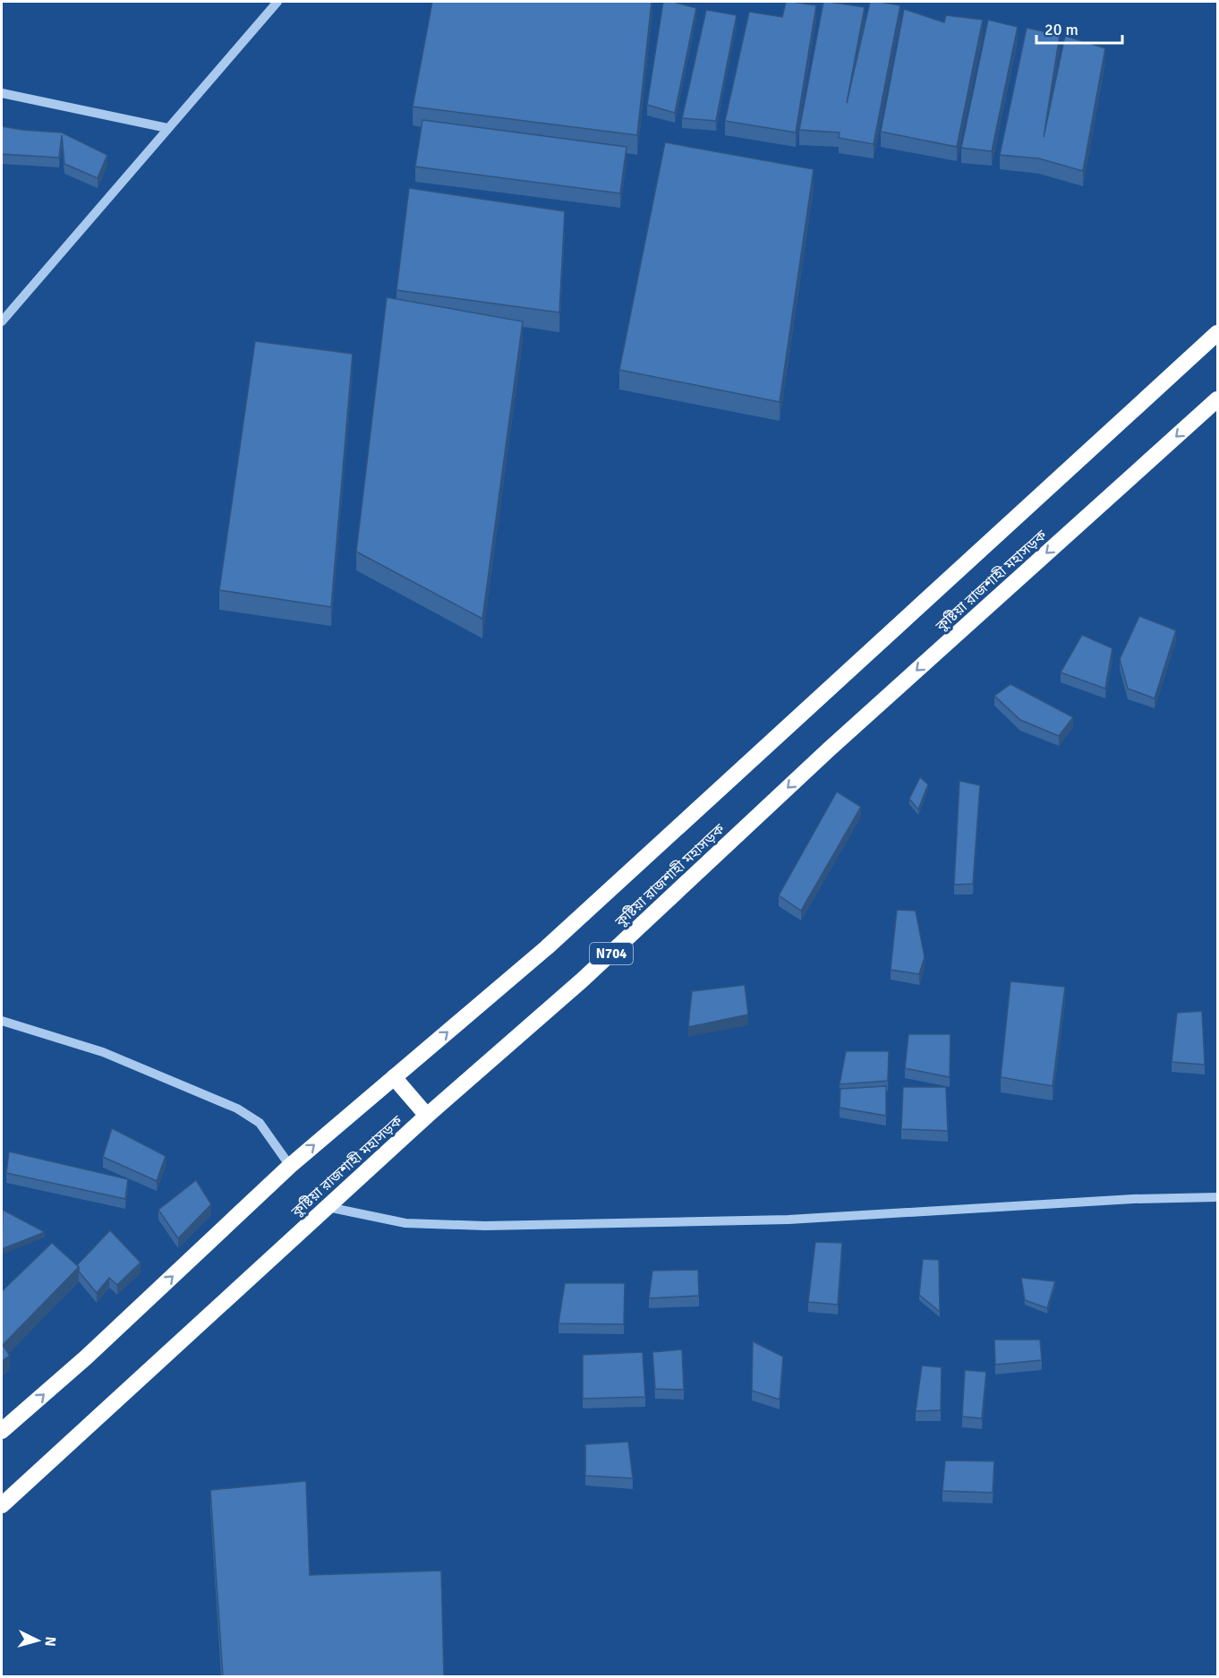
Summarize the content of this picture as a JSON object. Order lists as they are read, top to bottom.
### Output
{
  "streets": {
    "highway": ["কুষ্টিয়া রাজশাহী মহাসড়ক", "N704"]
  },
  "scale_bar": "20 m",
  "north": "right"
}
